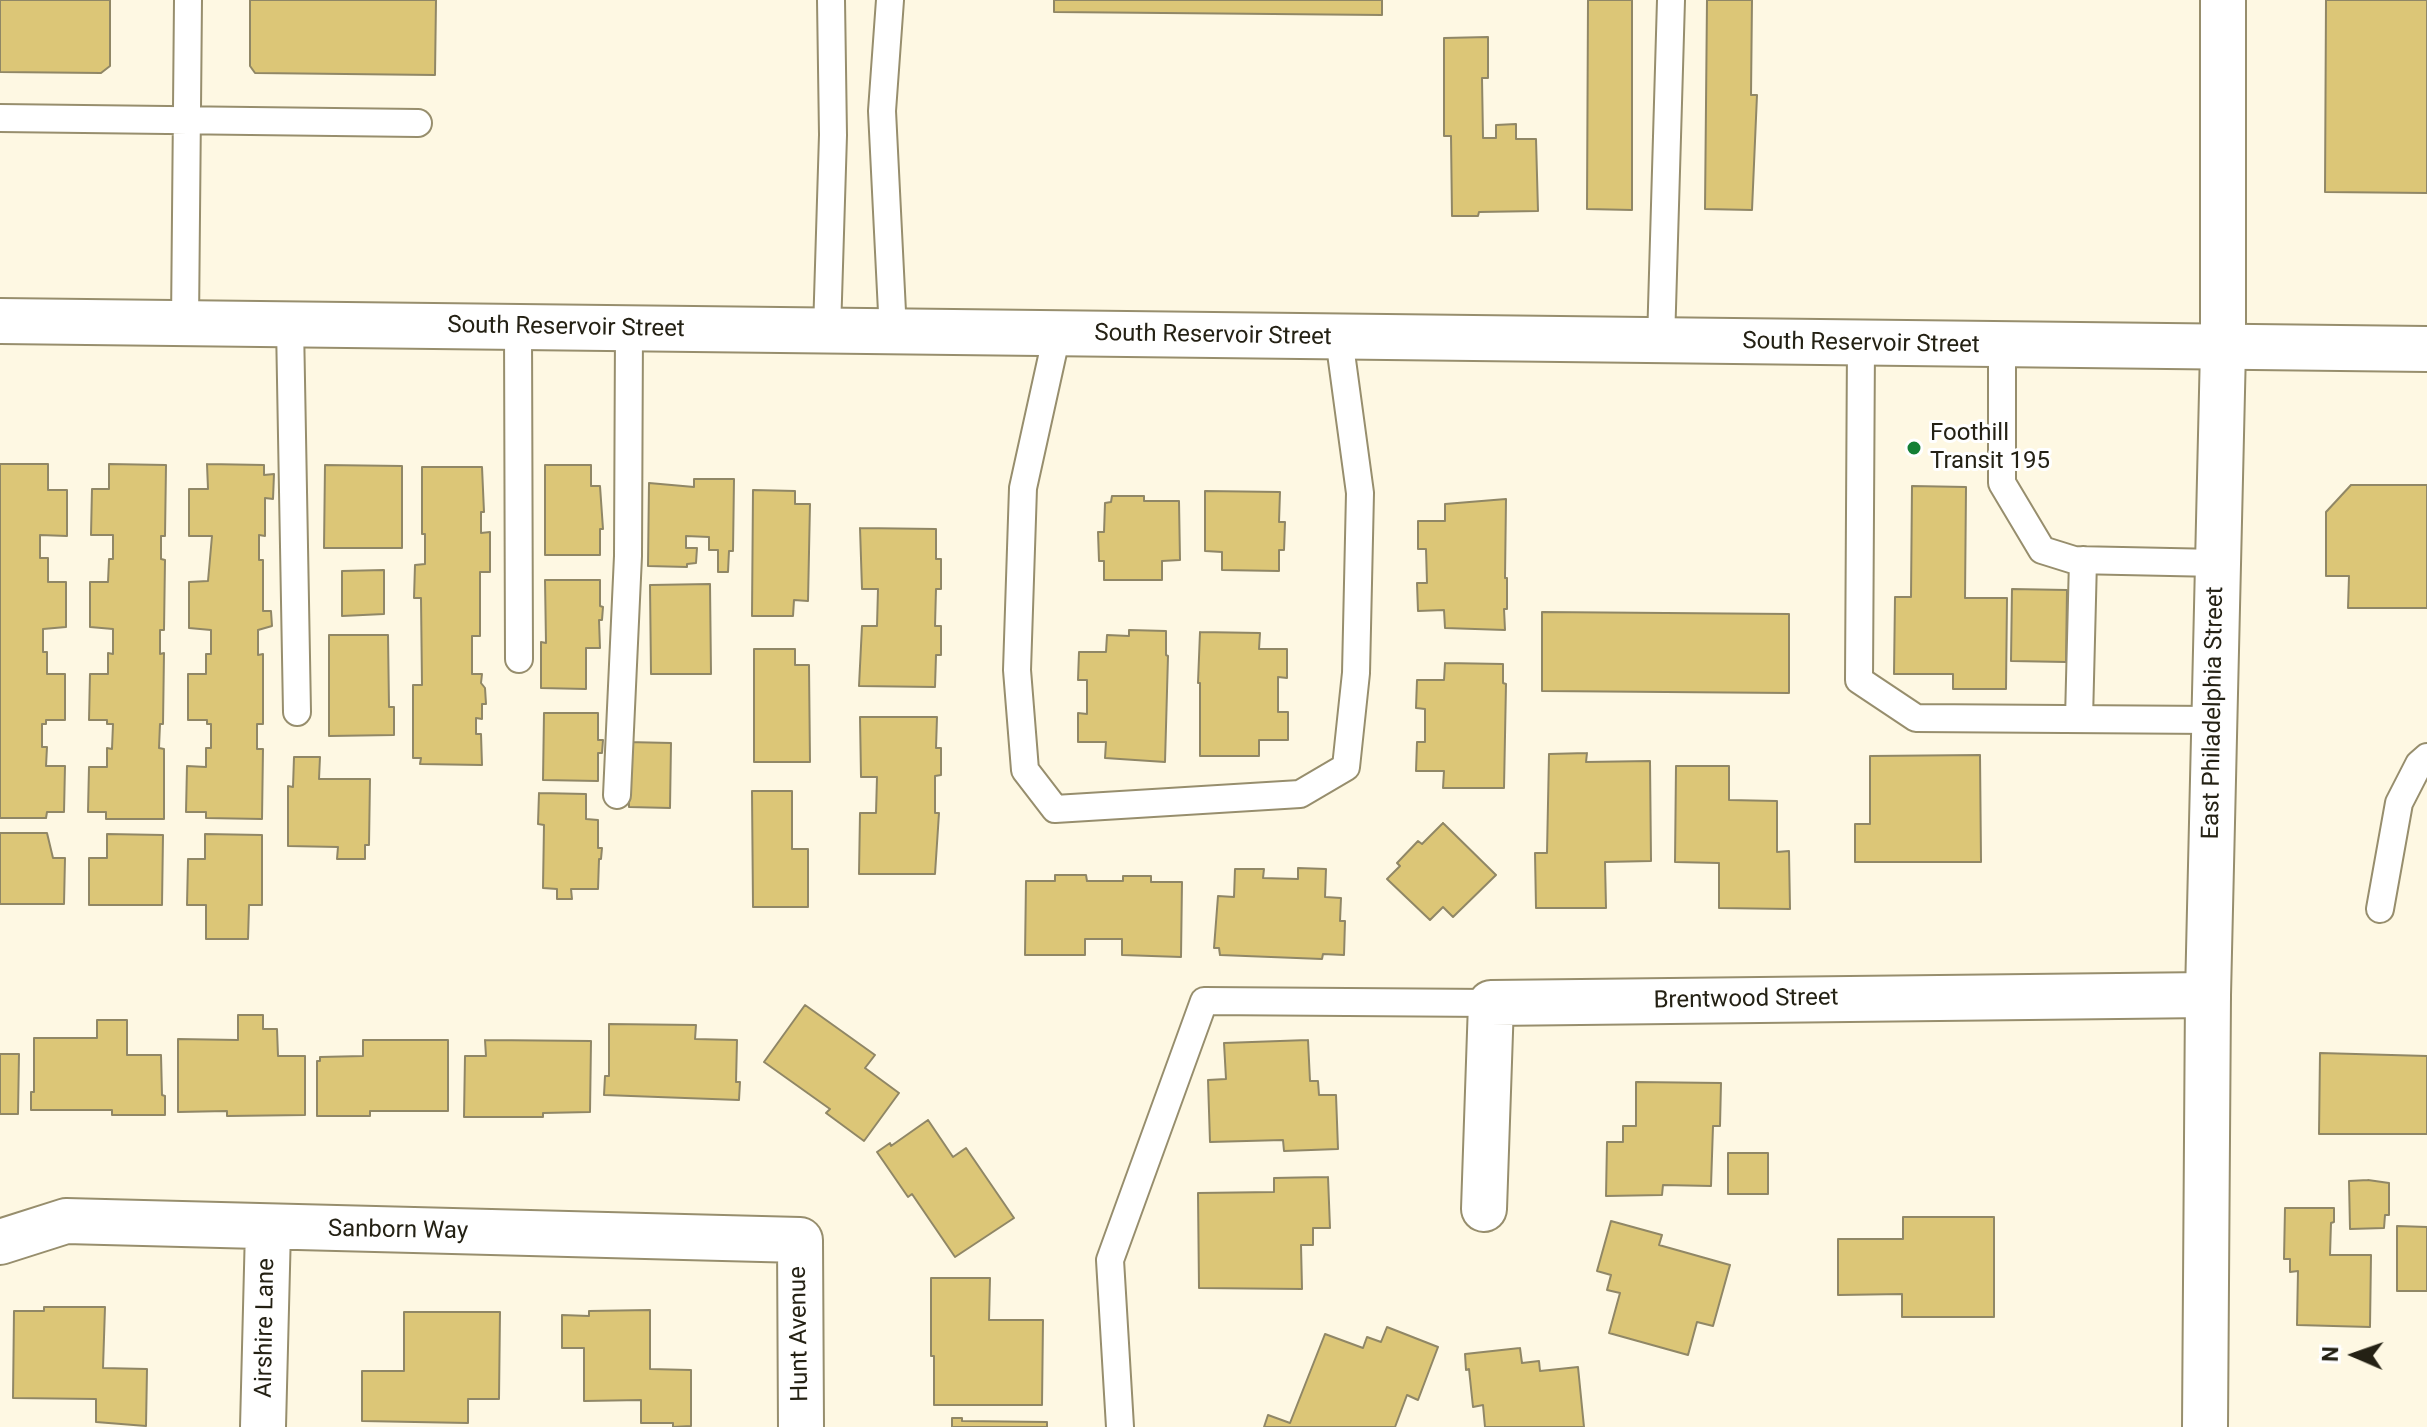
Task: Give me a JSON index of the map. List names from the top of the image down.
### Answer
{
  "streets": {
    "street": [
      "South Reservoir Street",
      "East Philadelphia Street",
      "Brentwood Street",
      "Sanborn Way",
      "Airshire Lane",
      "Hunt Avenue"
    ]
  },
  "crossings": [
    ["South Reservoir Street", "East Philadelphia Street"],
    ["East Philadelphia Street", "Brentwood Street"],
    ["Sanborn Way", "Airshire Lane"],
    ["Sanborn Way", "Hunt Avenue"]
  ],
  "places": ["Foothill Transit 195"],
  "north": "left"
}
